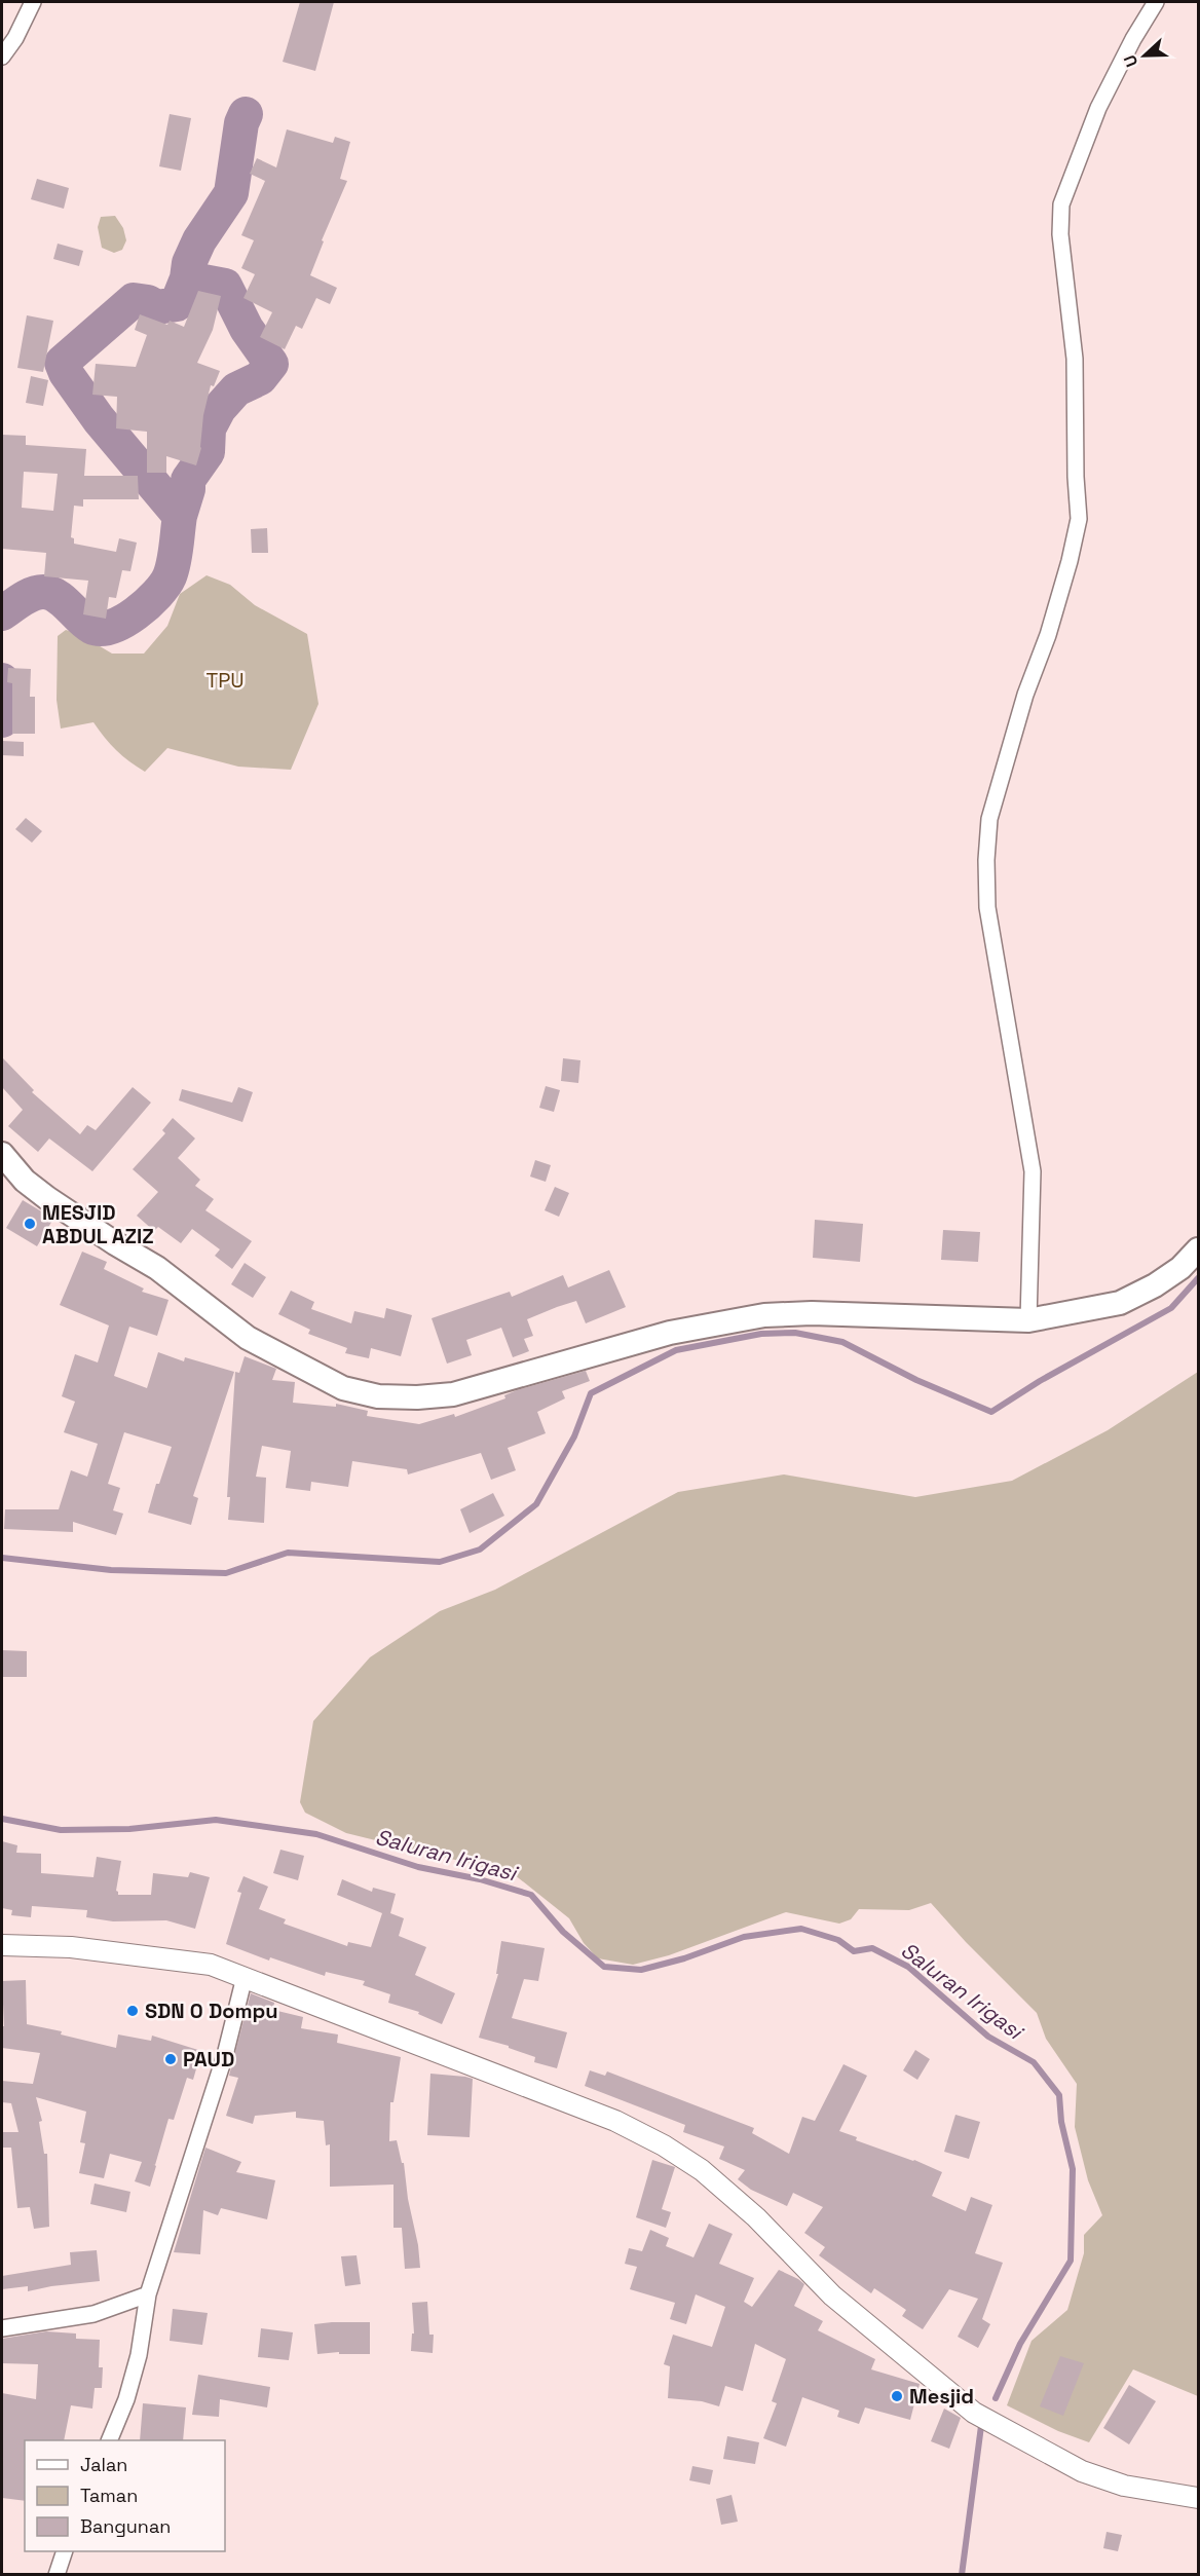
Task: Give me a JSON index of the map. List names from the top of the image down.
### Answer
{
  "water": ["Saluran Irigasi"],
  "parks": ["TPU"],
  "places": [
    "MESJID ABDUL AZIZ",
    "SDN 0 Dompu",
    "PAUD",
    "Mesjid"
  ],
  "legend": ["Jalan", "Taman", "Bangunan"],
  "north": "left"
}
